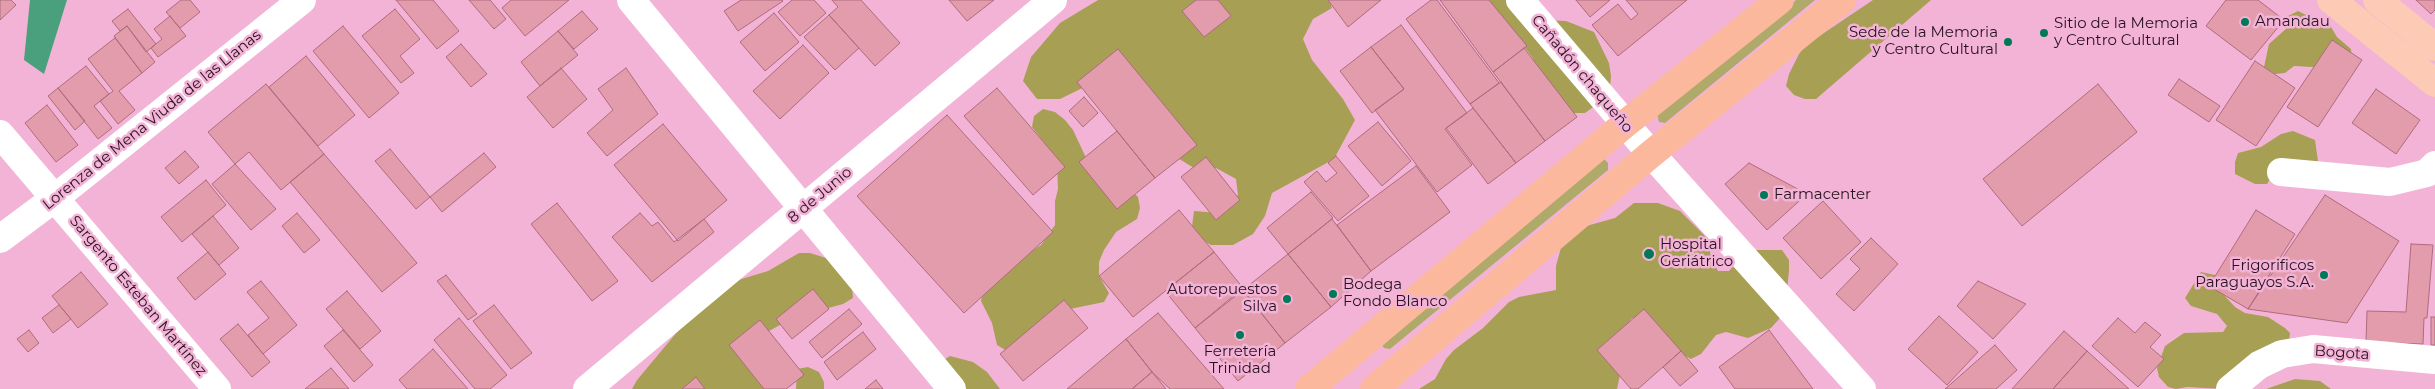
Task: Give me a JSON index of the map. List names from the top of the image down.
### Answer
{
  "streets": {
    "street": [
      "Cañadón chaqueño",
      "Lorenza de Mena Viuda de las Llanas",
      "8 de Junio",
      "Sargento Esteban Martínez",
      "Bogota"
    ]
  },
  "crossings": [
    ["Lorenza de Mena Viuda de las Llanas", "Sargento Esteban Martínez"]
  ],
  "places": [
    "Amandau",
    "Sitio de la Memoria y Centro Cultural",
    "Sede de la Memoria y Centro Cultural",
    "Farmacenter",
    "Hospital Geriátrico",
    "Frigorificos Paraguayos S.A.",
    "Bodega Fondo Blanco",
    "Autorepuestos Silva",
    "Ferretería Trinidad"
  ]
}
